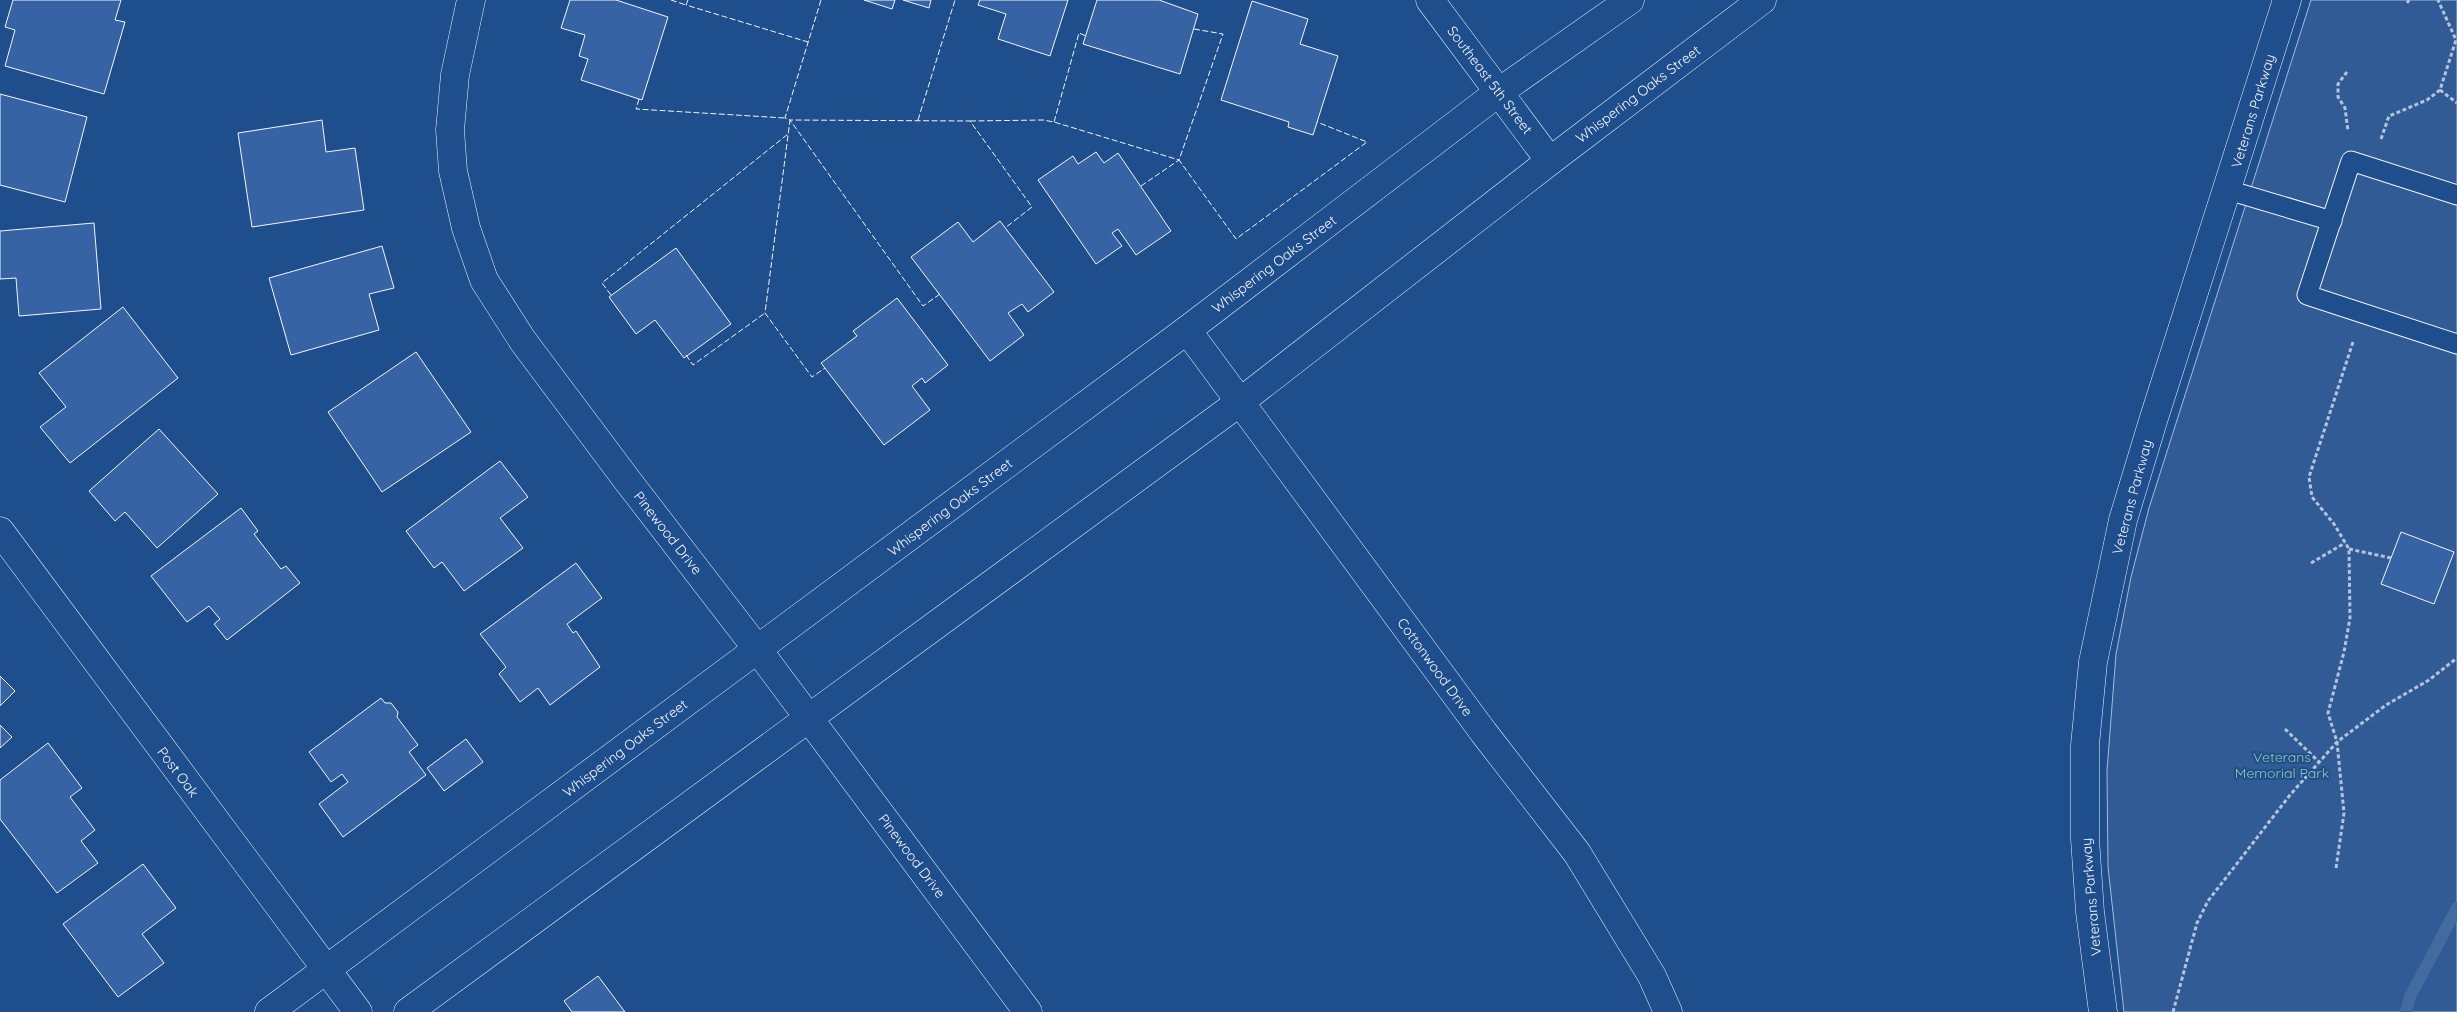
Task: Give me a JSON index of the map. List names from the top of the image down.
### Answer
{
  "streets": {
    "street": [
      "Southeast 5th Street",
      "Whispering Oaks Street",
      "Veterans Parkway",
      "Pinewood Drive",
      "Cottonwood Drive",
      "Post Oak"
    ]
  },
  "crossings": [
    ["Southeast 5th Street", "Whispering Oaks Street"],
    ["Whispering Oaks Street", "Pinewood Drive"],
    ["Whispering Oaks Street", "Cottonwood Drive"],
    ["Whispering Oaks Street", "Post Oak"]
  ],
  "parks": ["Veterans Memorial Park"]
}
